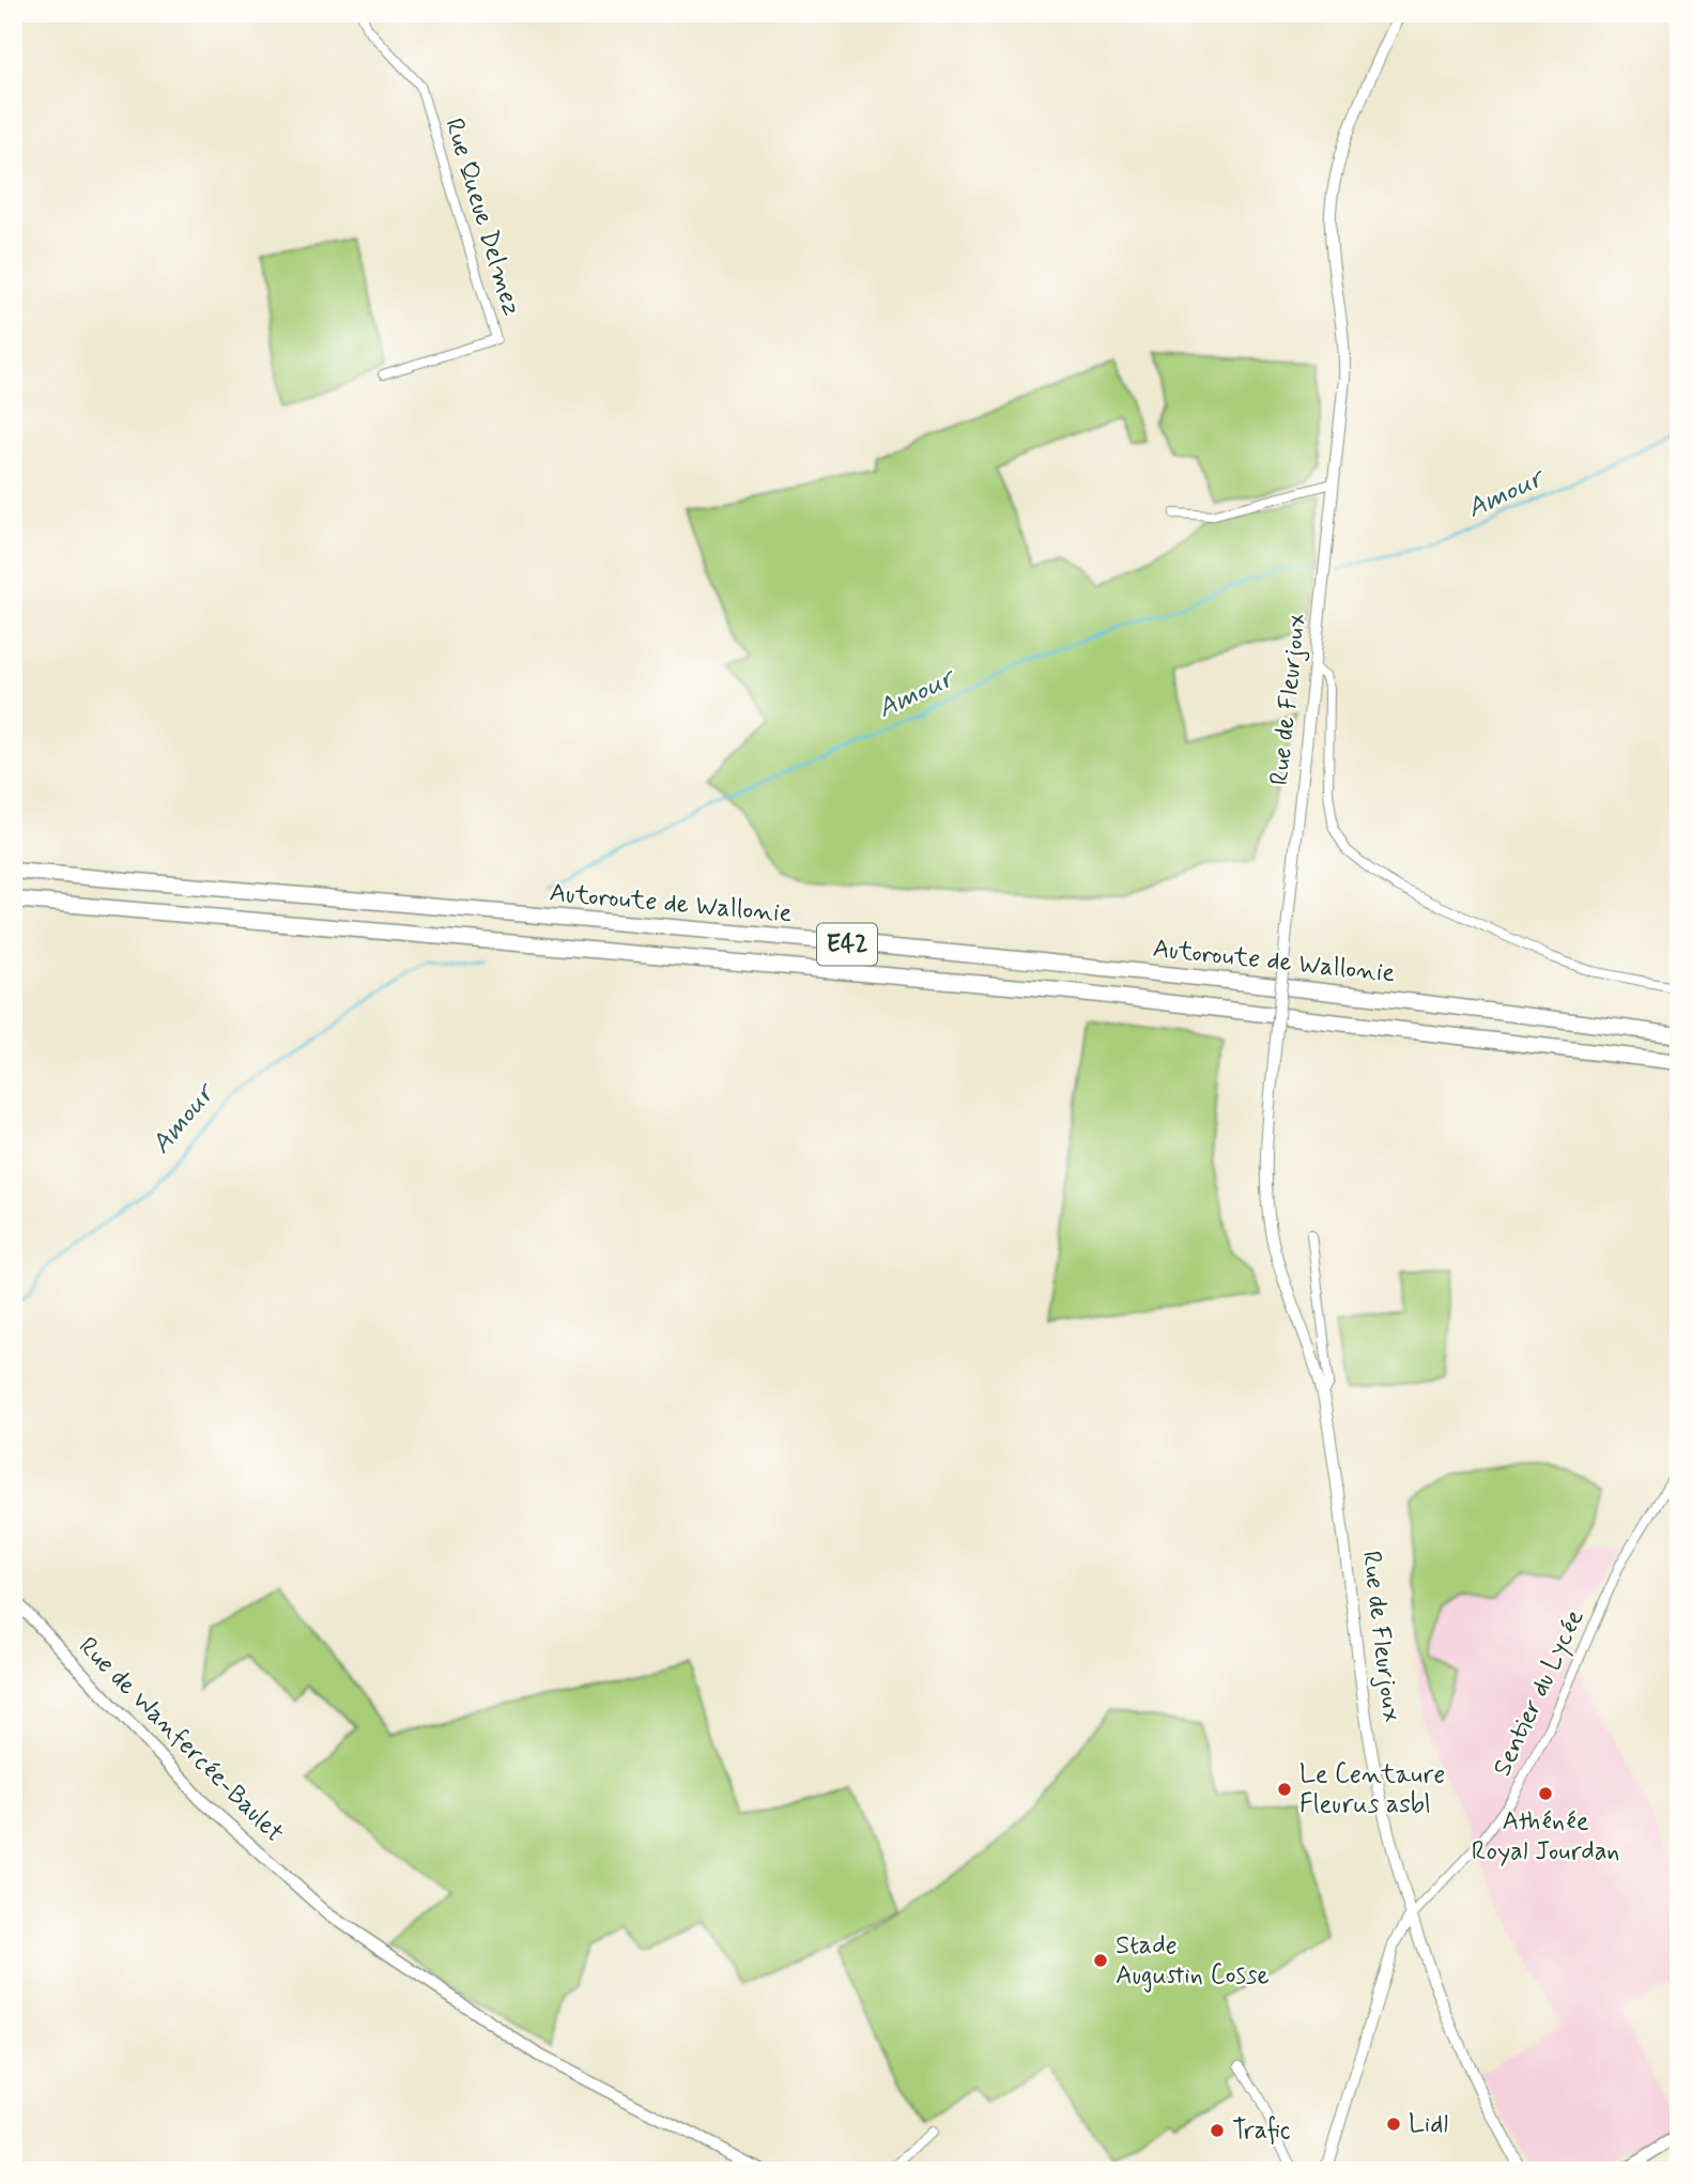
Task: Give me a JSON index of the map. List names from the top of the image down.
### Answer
{
  "streets": {
    "highway": ["Autoroute de Wallonie", "E42"],
    "main road": ["Rue de Wanfercée-Baulet"],
    "street": ["Rue Queue Delmez", "Rue de Fleurjoux", "Sentier du Lycée"]
  },
  "crossings": [
    ["Rue de Fleurjoux", "Sentier du Lycée"]
  ],
  "water": ["Amour"],
  "places": [
    "Le Centaure Fleurus asbl",
    "Athénée Royal Jourdan",
    "Stade Augustin Cosse",
    "Lidl",
    "Trafic"
  ]
}
